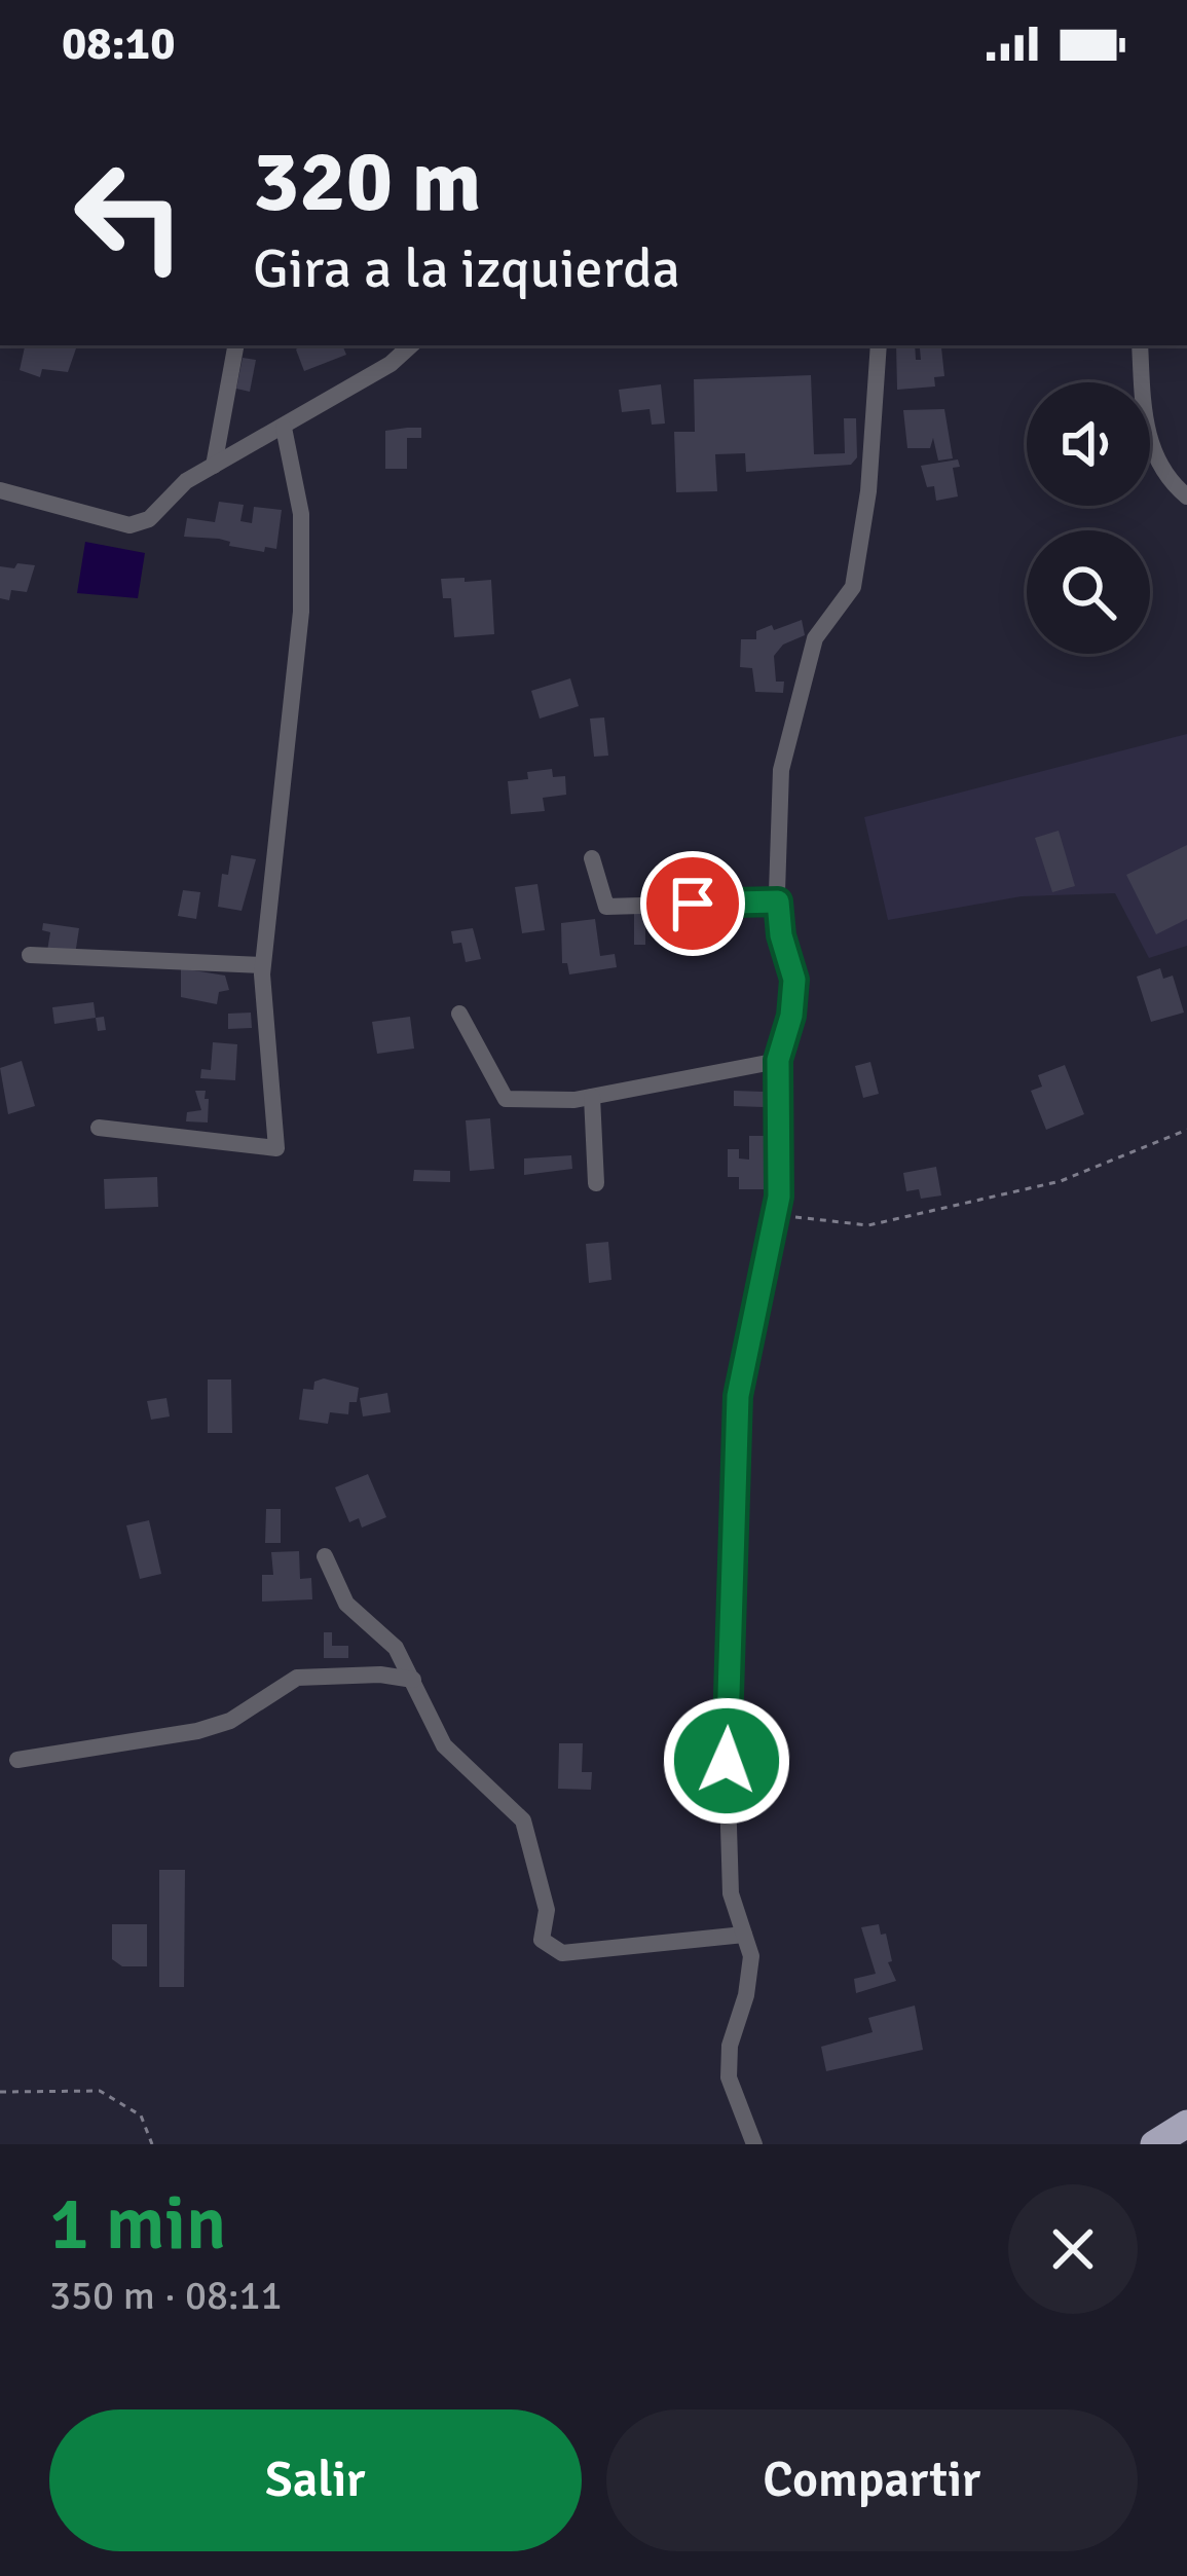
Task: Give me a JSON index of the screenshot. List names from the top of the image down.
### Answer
{
  "page": {
    "status": "08:10",
    "turn": ["320 m", "Gira a la izquierda"],
    "heading": ["1 min", "350 m · 08:11"],
    "buttons": ["Salir", "Compartir"]
  }
}
